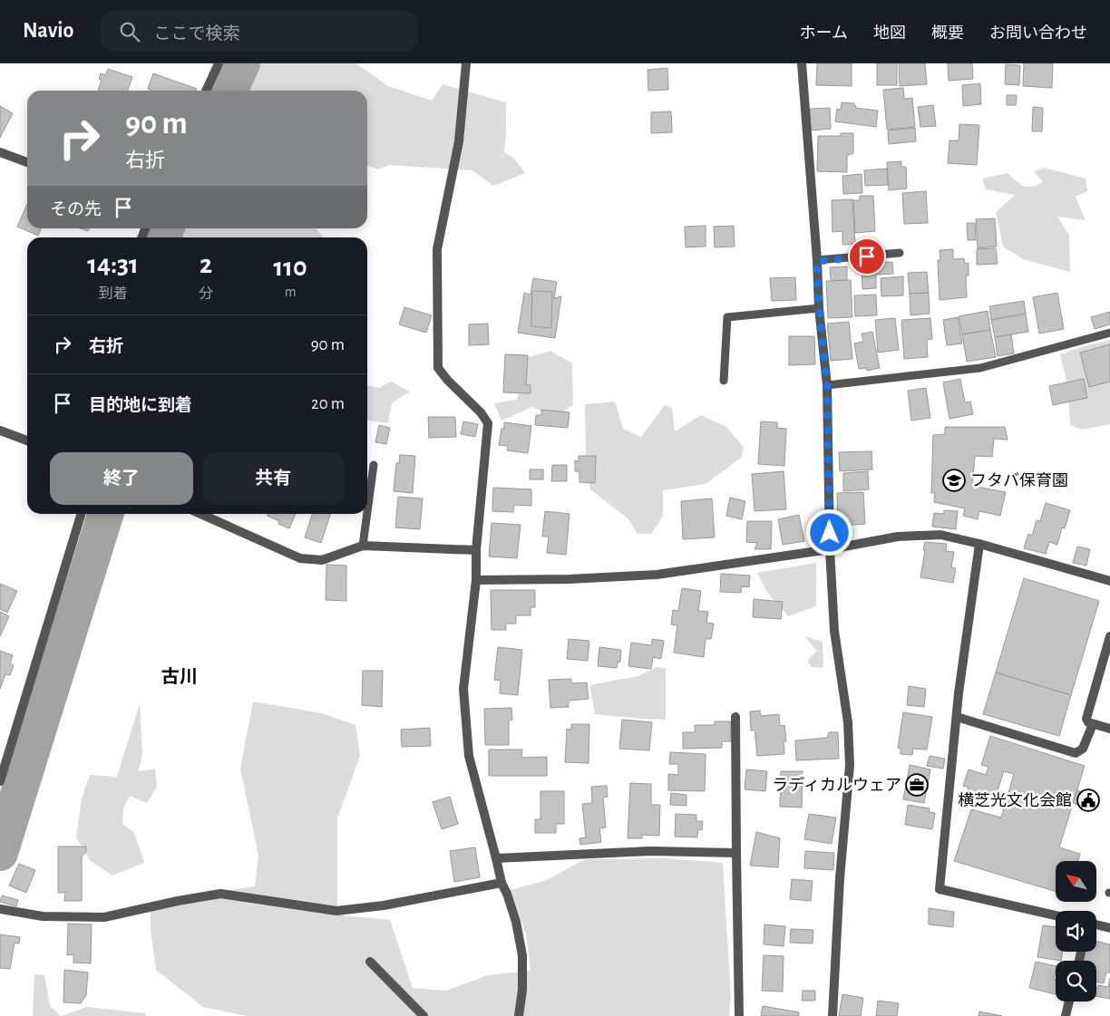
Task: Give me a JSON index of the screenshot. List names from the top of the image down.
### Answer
{
  "districts": ["古川"],
  "places": {
    "school or university": ["フタバ保育園"],
    "office": ["ラディカルウェア"],
    "public building": ["横芝光文化会館"]
  },
  "north": "top left",
  "page": {
    "header": "Navio",
    "search": "ここで検索",
    "nav": [
      "ホーム",
      "地図",
      "概要",
      "お問い合わせ"
    ],
    "turn": ["90 m", "右折"],
    "then": "その先",
    "eta": [
      "14:31",
      "到着",
      "2",
      "分",
      "110",
      "m"
    ],
    "list": [
      {
        "name": "右折",
        "value": "90 m"
      },
      {
        "name": "目的地に到着",
        "value": "20 m"
      }
    ],
    "buttons": ["終了", "共有"]
  }
}
